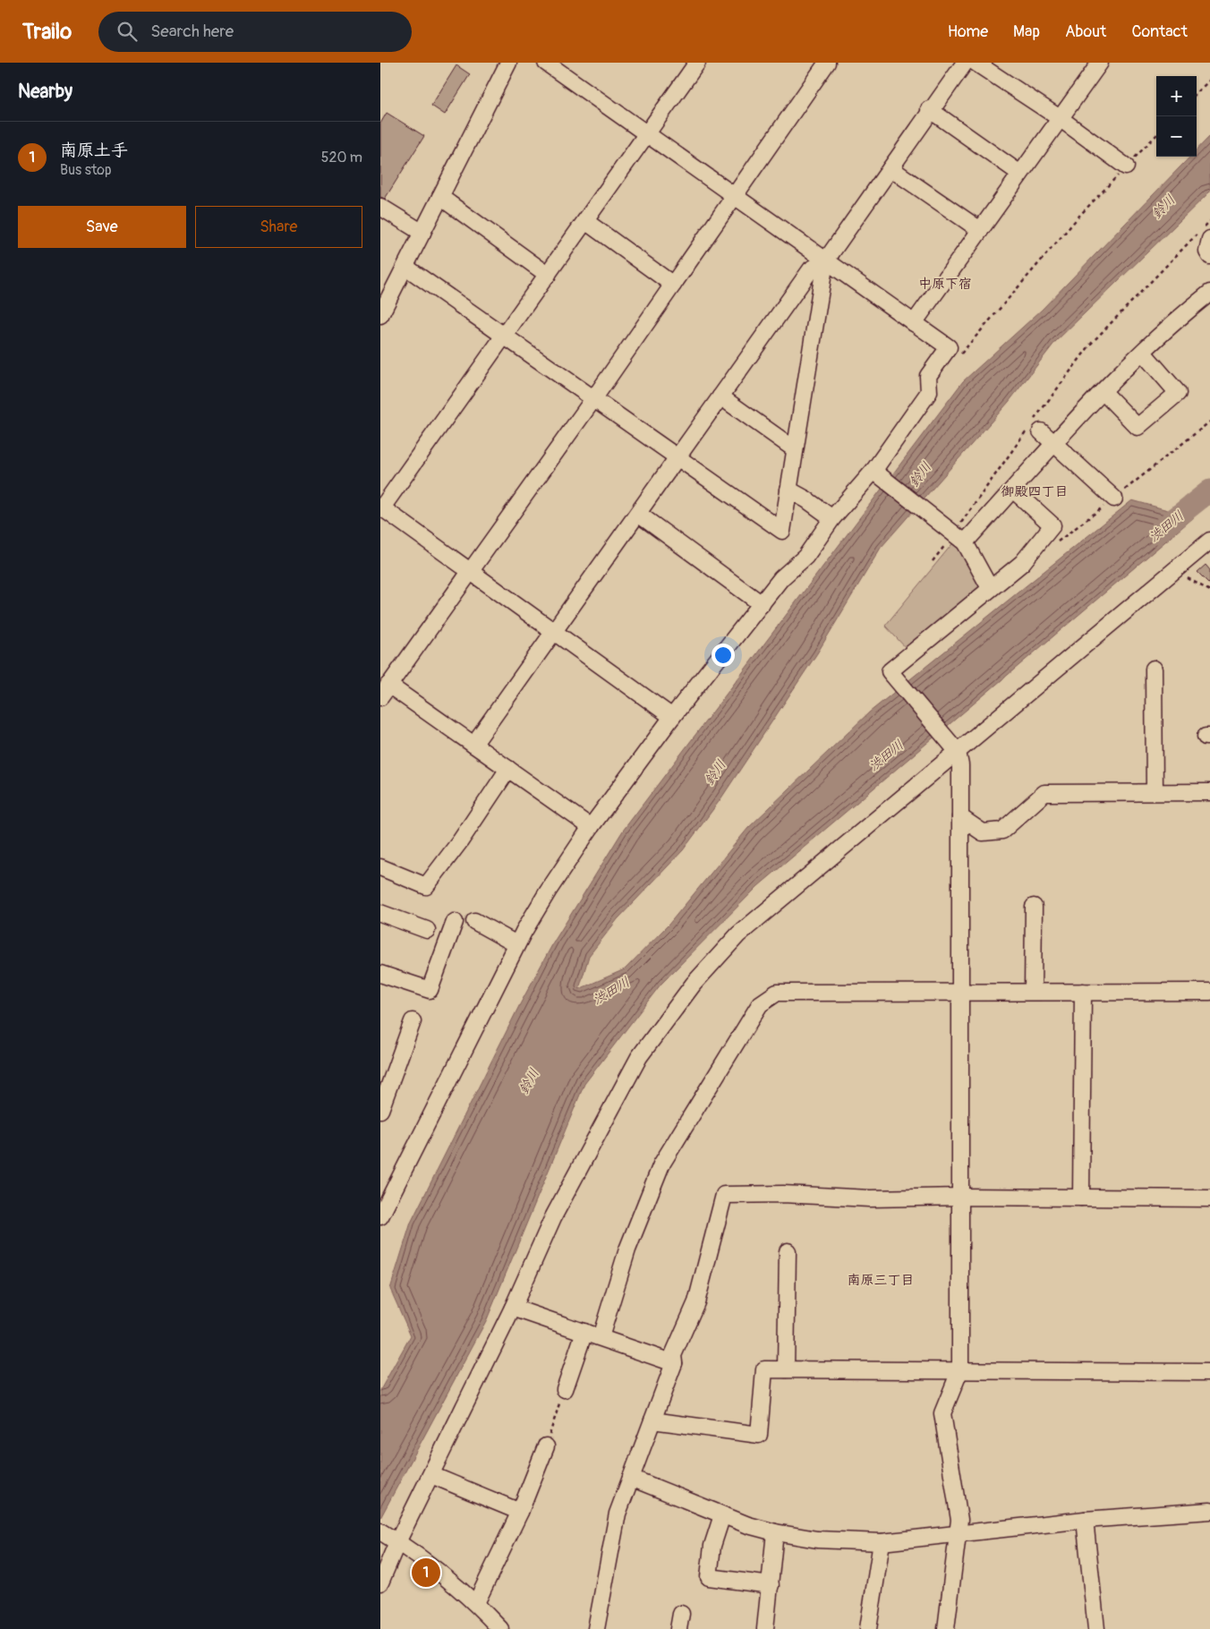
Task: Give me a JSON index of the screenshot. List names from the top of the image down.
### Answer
{
  "districts": ["中原下宿", "御殿四丁目", "南原三丁目"],
  "water": ["鈴川", "渋田川"],
  "page": {
    "header": "Trailo",
    "search": "Search here",
    "nav": [
      "Home",
      "Map",
      "About",
      "Contact"
    ],
    "heading": "Nearby",
    "map_buttons": ["+", "−"],
    "list": [
      {
        "mark": "1",
        "name": "南原土手",
        "note": "Bus stop",
        "value": "520 m"
      }
    ],
    "buttons": ["Save", "Share"],
    "pins": "1"
  }
}
